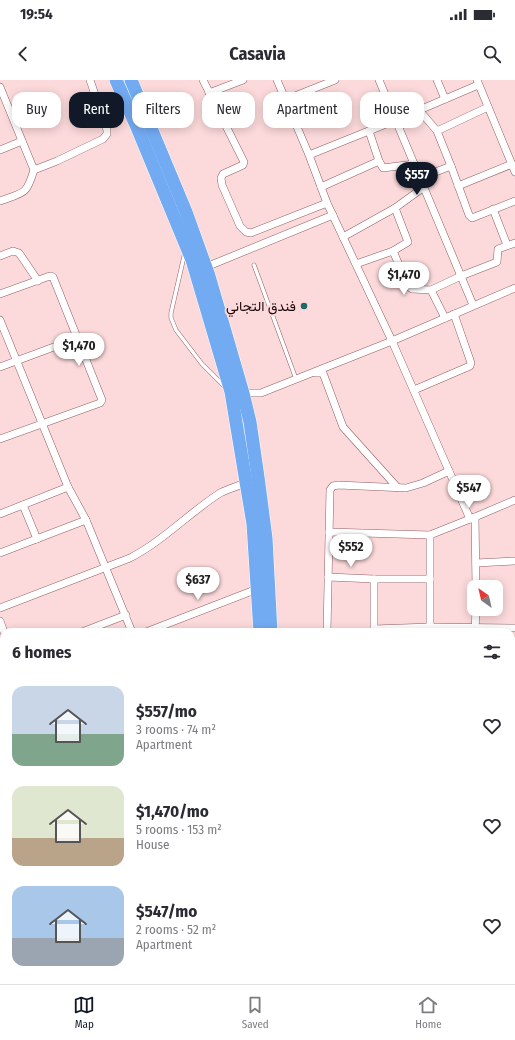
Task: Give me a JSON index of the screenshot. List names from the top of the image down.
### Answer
{
  "places": ["فندق التجاني"],
  "north": "top left",
  "page": {
    "status": "19:54",
    "header": "Casavia",
    "chip": [
      "Buy",
      "Rent",
      "Filters",
      "New",
      "Apartment",
      "House"
    ],
    "price": [
      "$557",
      "$1,470",
      "$1,470",
      "$547",
      "$552",
      "$637"
    ],
    "heading": "6 homes",
    "list": [
      {
        "name": "$557/mo",
        "note": "3 rooms · 74 m² · Apartment"
      },
      {
        "name": "$1,470/mo",
        "note": "5 rooms · 153 m² · House"
      },
      {
        "name": "$547/mo",
        "note": "2 rooms · 52 m² · Apartment"
      }
    ],
    "tabs": ["Map", "Saved", "Home"]
  }
}
